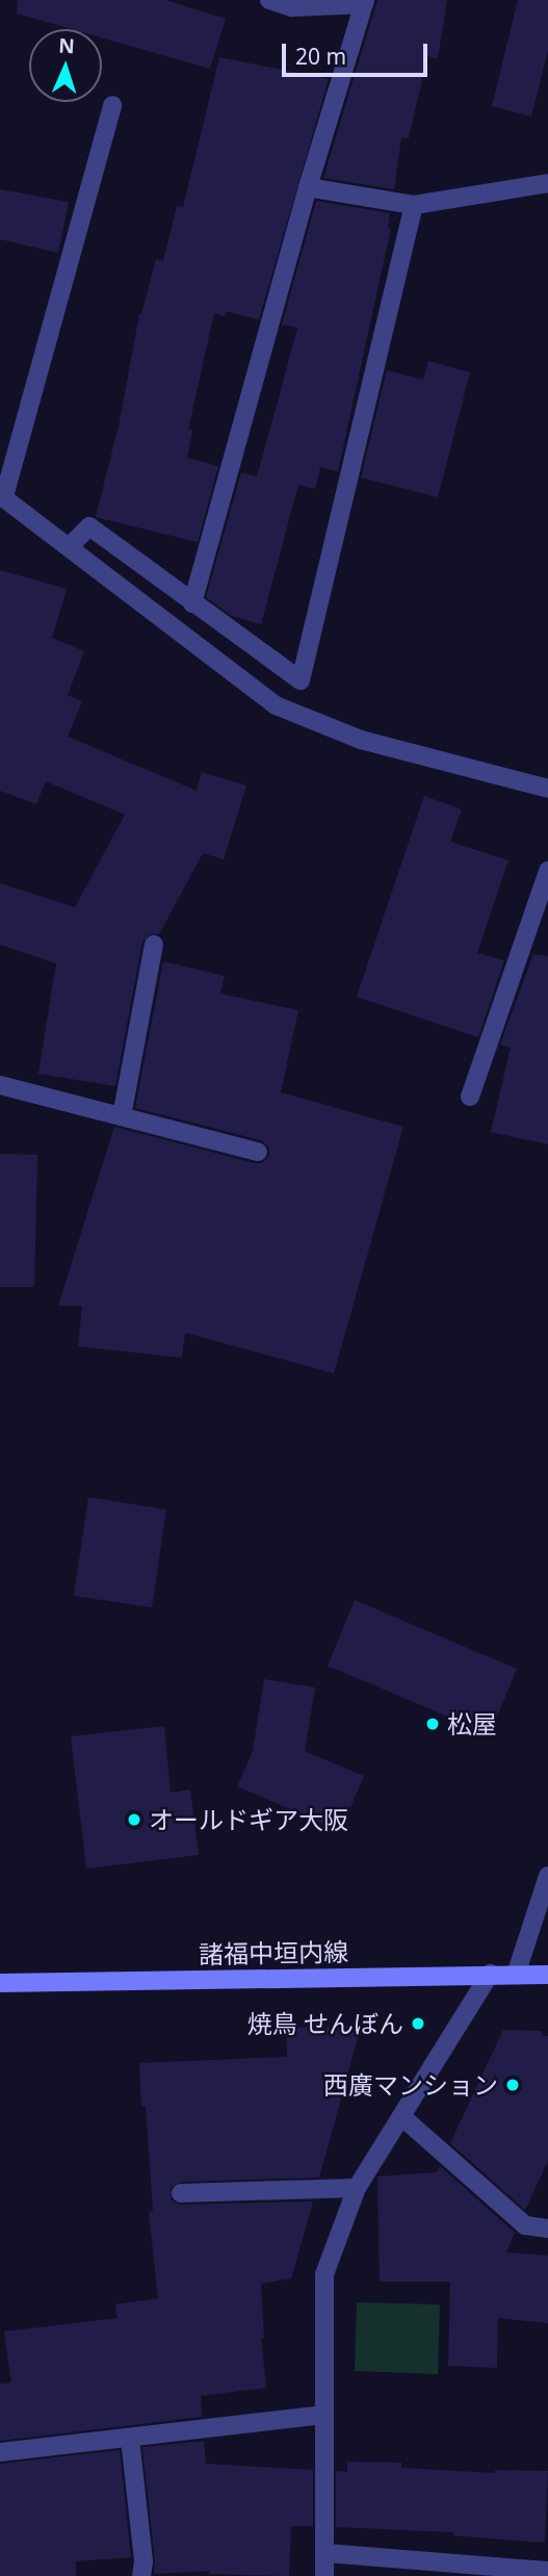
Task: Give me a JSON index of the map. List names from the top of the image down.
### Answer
{
  "streets": {
    "street": ["諸福中垣内線"]
  },
  "places": [
    "松屋",
    "オールドギア大阪",
    "焼鳥 せんぼん",
    "西廣マンション"
  ],
  "scale_bar": "20 m",
  "north": "top"
}
